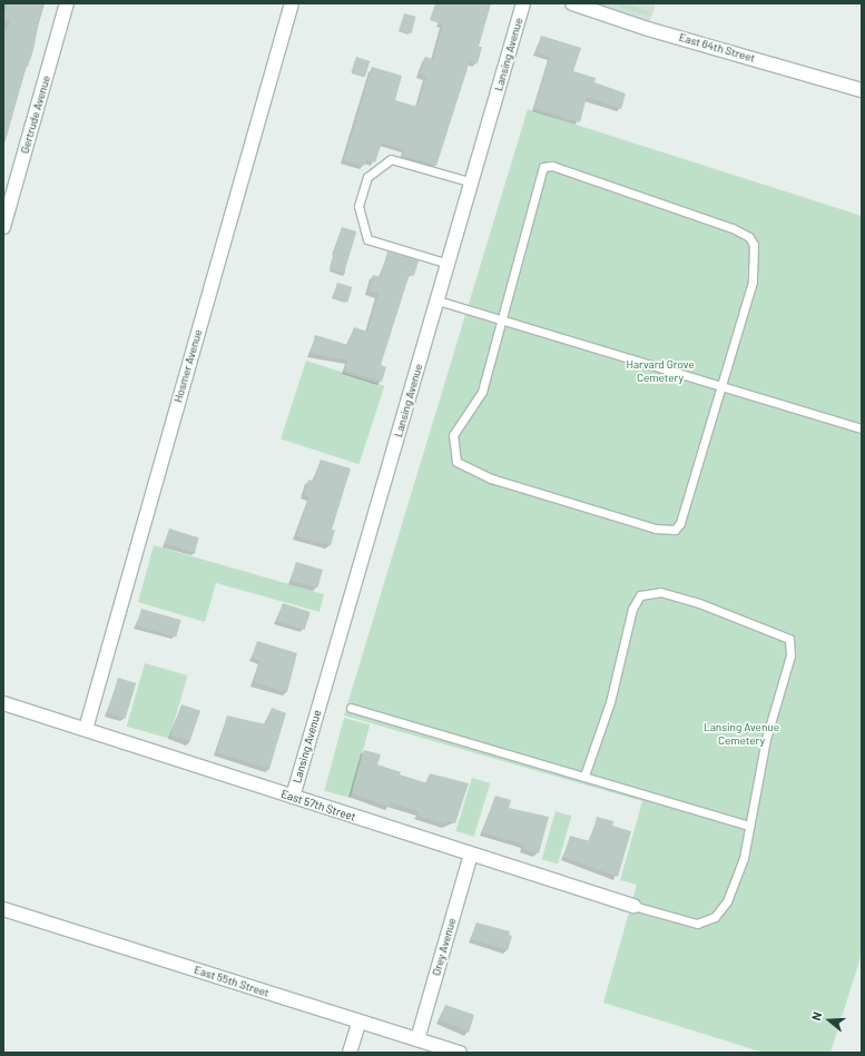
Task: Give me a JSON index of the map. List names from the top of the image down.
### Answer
{
  "streets": {
    "street": [
      "East 64th Street",
      "Lansing Avenue",
      "Gertrude Avenue",
      "Hosmer Avenue",
      "East 57th Street",
      "Orey Avenue",
      "East 55th Street"
    ]
  },
  "crossings": [
    ["Lansing Avenue", "East 57th Street"],
    ["Hosmer Avenue", "East 57th Street"],
    ["East 57th Street", "Orey Avenue"],
    ["Orey Avenue", "East 55th Street"]
  ],
  "parks": ["Harvard Grove Cemetery", "Lansing Avenue Cemetery"],
  "north": "left"
}
